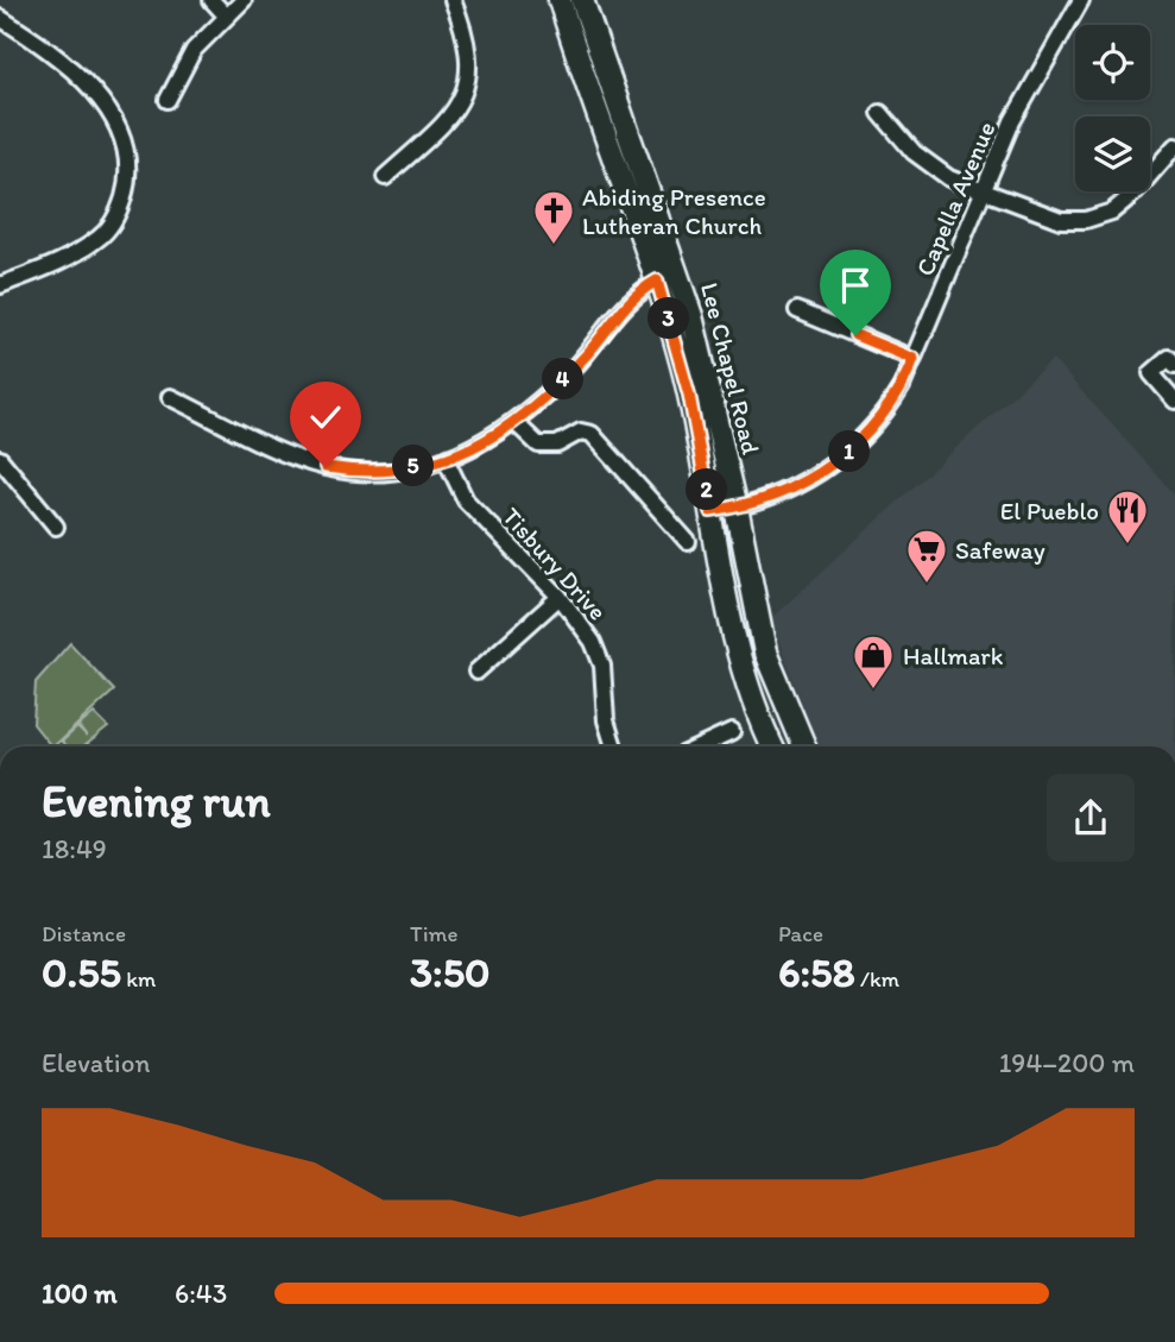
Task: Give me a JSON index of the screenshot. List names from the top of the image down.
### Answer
{
  "streets": {
    "main road": ["Lee Chapel Road"],
    "street": ["Capella Avenue", "Tisbury Drive"]
  },
  "crossings": [
    ["Capella Avenue", "Lee Chapel Road"]
  ],
  "places": {
    "church": ["Abiding Presence Lutheran Church"],
    "restaurant": ["El Pueblo"],
    "supermarket": ["Safeway"],
    "shop": ["Hallmark"]
  },
  "page": {
    "pins": [
      "3",
      "4",
      "1",
      "5",
      "2"
    ],
    "heading": ["Evening run", "18:49"],
    "stats": [
      ["Distance", "0.55 km"],
      ["Time", "3:50"],
      ["Pace", "6:58 /km"]
    ],
    "chart": ["Elevation", "194–200 m"],
    "list": [
      {
        "name": "100 m",
        "note": "6:43"
      }
    ]
  }
}
